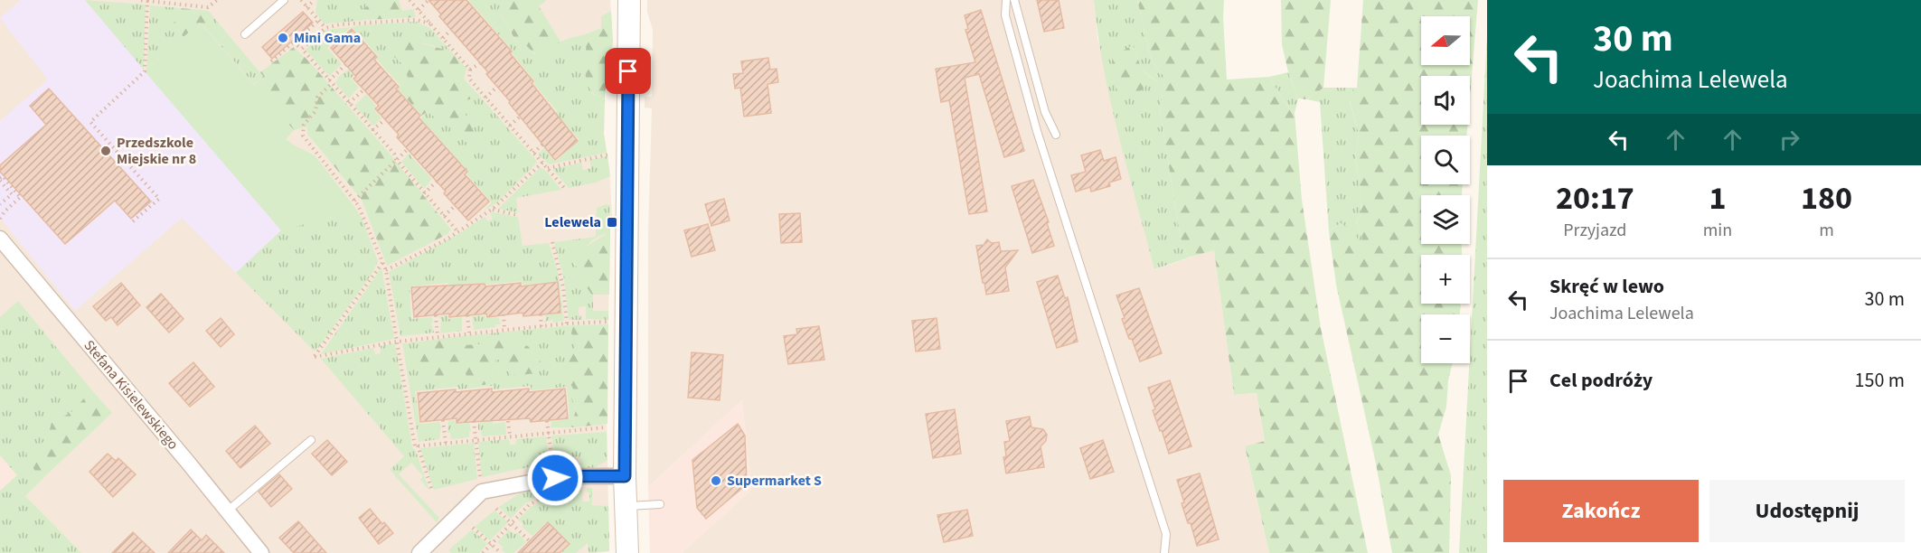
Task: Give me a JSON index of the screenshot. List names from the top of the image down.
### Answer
{
  "streets": {
    "street": ["Stefana Kisielewskiego"]
  },
  "places": {
    "other": ["Mini Gama", "Przedszkole Miejskie nr 8", "Supermarket S"],
    "transit": ["Lelewela"]
  },
  "north": "left",
  "page": {
    "turn": ["30 m", "Joachima Lelewela"],
    "map_buttons": ["+", "−"],
    "eta": [
      "20:17",
      "Przyjazd",
      "1",
      "min",
      "180",
      "m"
    ],
    "list": [
      {
        "name": "Skręć w lewo",
        "note": "Joachima Lelewela",
        "value": "30 m"
      },
      {
        "name": "Cel podróży",
        "value": "150 m"
      }
    ],
    "buttons": ["Zakończ", "Udostępnij"]
  }
}
